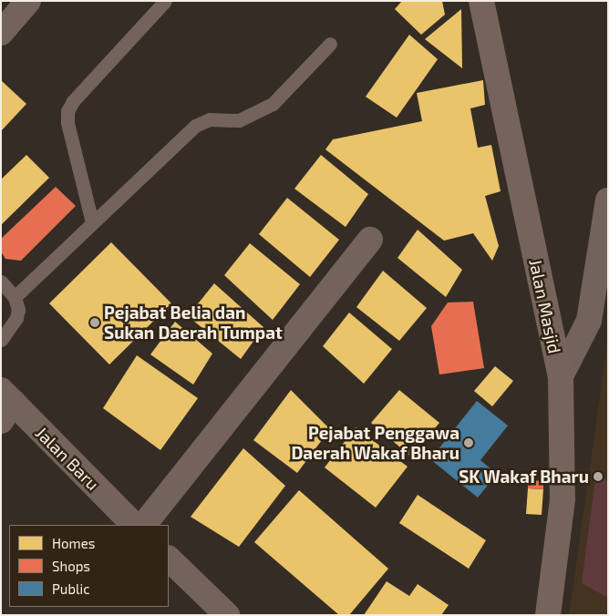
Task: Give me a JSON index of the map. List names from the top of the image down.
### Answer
{
  "streets": {
    "main road": ["Jalan Baru"],
    "street": ["Jalan Masjid"]
  },
  "places": ["Pejabat Belia dan Sukan Daerah Tumpat", "Pejabat Penggawa Daerah Wakaf Bharu", "SK Wakaf Bharu"],
  "legend": ["Homes", "Shops", "Public"]
}
